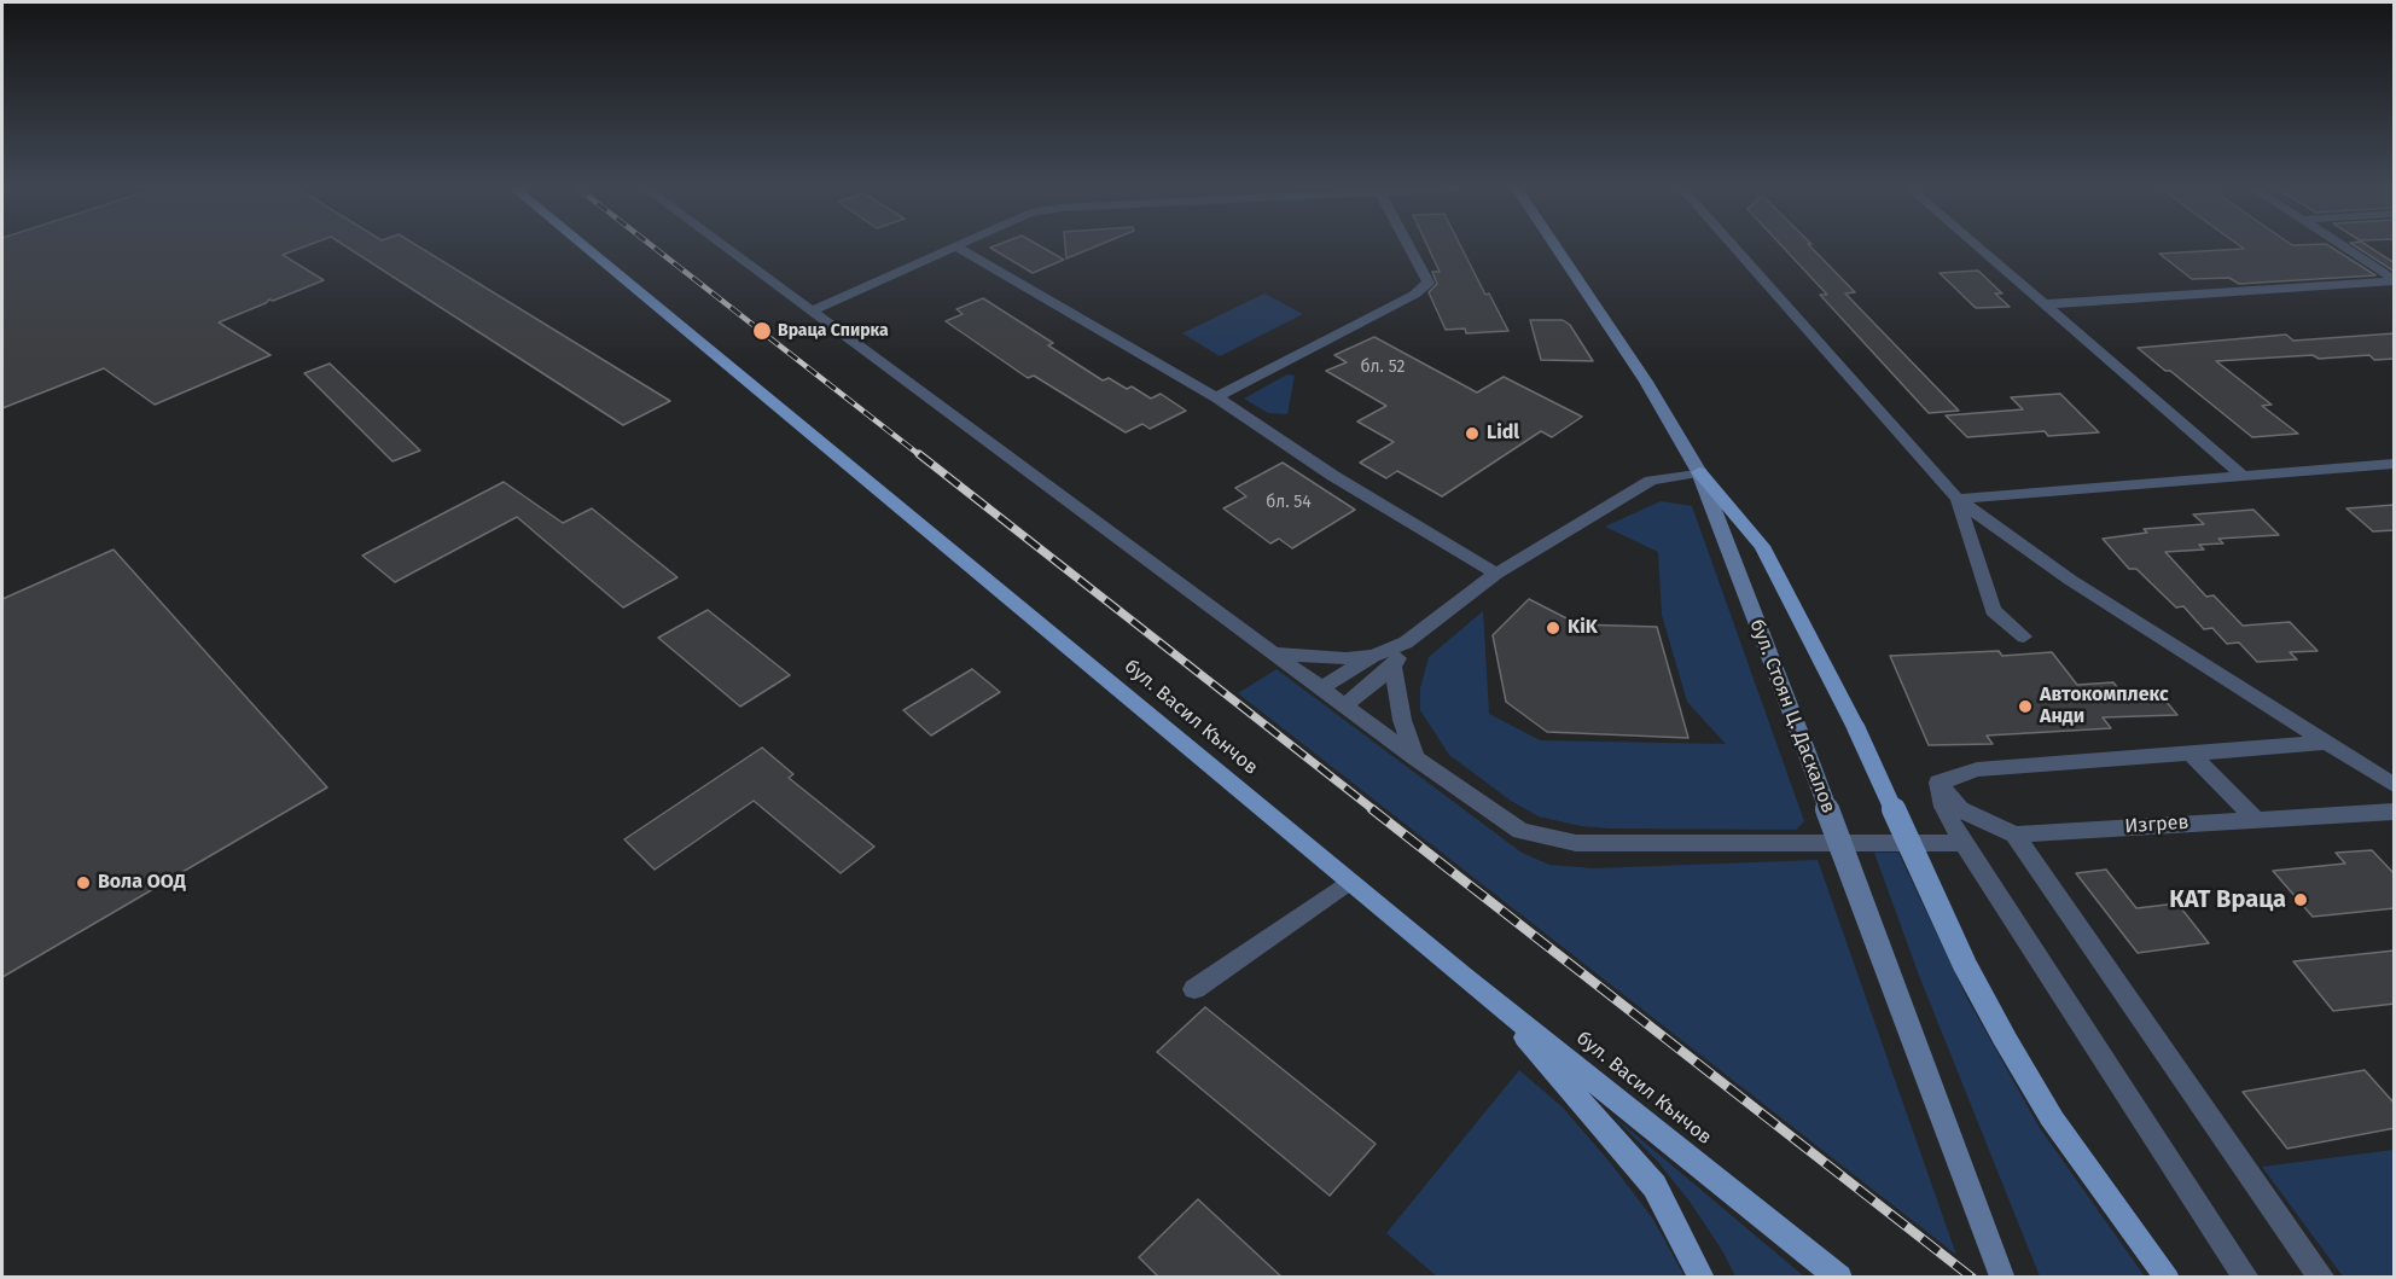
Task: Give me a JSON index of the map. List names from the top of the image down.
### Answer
{
  "streets": {
    "main road": ["бул. Васил Кънчов"],
    "street": ["бул. Стоян Ц. Даскалов", "Изгрев"]
  },
  "places": [
    "Враца Спирка",
    "Lidl",
    "KiK",
    "Автокомплекс Анди",
    "Вола ООД",
    "КАТ Враца"
  ],
  "house_numbers": ["бл. 52", "бл. 54"]
}
